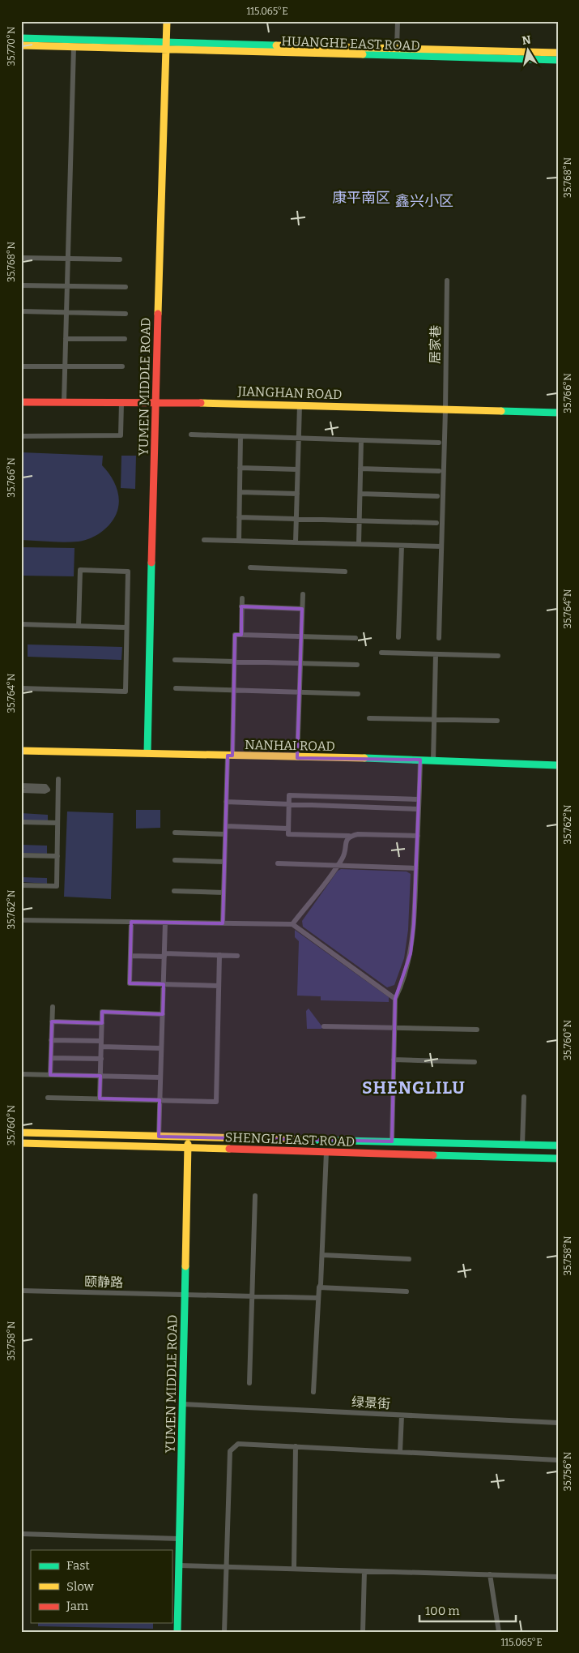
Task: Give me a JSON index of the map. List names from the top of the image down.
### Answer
{
  "streets": {
    "street": [
      "HUANGHE EAST ROAD",
      "居家巷",
      "YUMEN MIDDLE ROAD",
      "JIANGHAN ROAD",
      "NANHAI ROAD",
      "SHENGLI EAST ROAD",
      "颐静路",
      "绿景街"
    ]
  },
  "crossings": [
    ["HUANGHE EAST ROAD", "YUMEN MIDDLE ROAD"],
    ["居家巷", "JIANGHAN ROAD"],
    ["YUMEN MIDDLE ROAD", "JIANGHAN ROAD"],
    ["YUMEN MIDDLE ROAD", "NANHAI ROAD"],
    ["YUMEN MIDDLE ROAD", "SHENGLI EAST ROAD"],
    ["YUMEN MIDDLE ROAD", "颐静路"],
    ["YUMEN MIDDLE ROAD", "绿景街"]
  ],
  "districts": ["康平南区", "鑫兴小区", "SHENGLILU"],
  "legend": ["Fast", "Slow", "Jam"],
  "scale_bar": "100 m",
  "north": "top",
  "coordinates": [
    "115.065°E",
    "35.770°N",
    "35.768°N",
    "35.766°N",
    "35.764°N",
    "35.762°N",
    "35.760°N",
    "35.758°N",
    "35.756°N"
  ]
}
